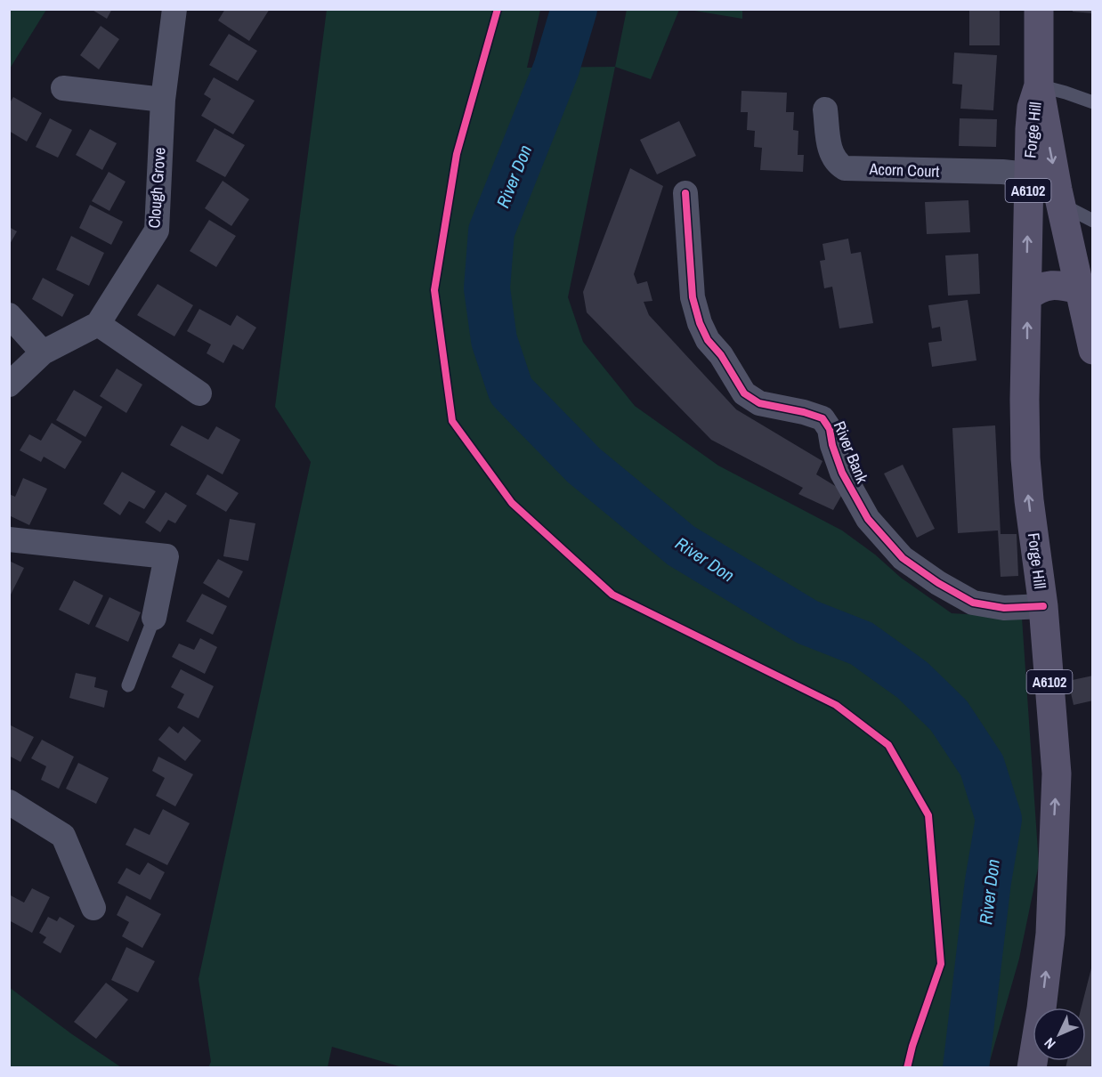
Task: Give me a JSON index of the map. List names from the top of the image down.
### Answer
{
  "streets": {
    "main road": ["Forge Hill", "A6102"],
    "street": ["Acorn Court", "Clough Grove", "River Bank"]
  },
  "crossings": [
    ["Forge Hill", "Acorn Court"],
    ["Forge Hill", "A6102"],
    ["Forge Hill", "River Bank"]
  ],
  "one_way": ["Forge Hill"],
  "water": ["River Don"],
  "north": "bottom left"
}
